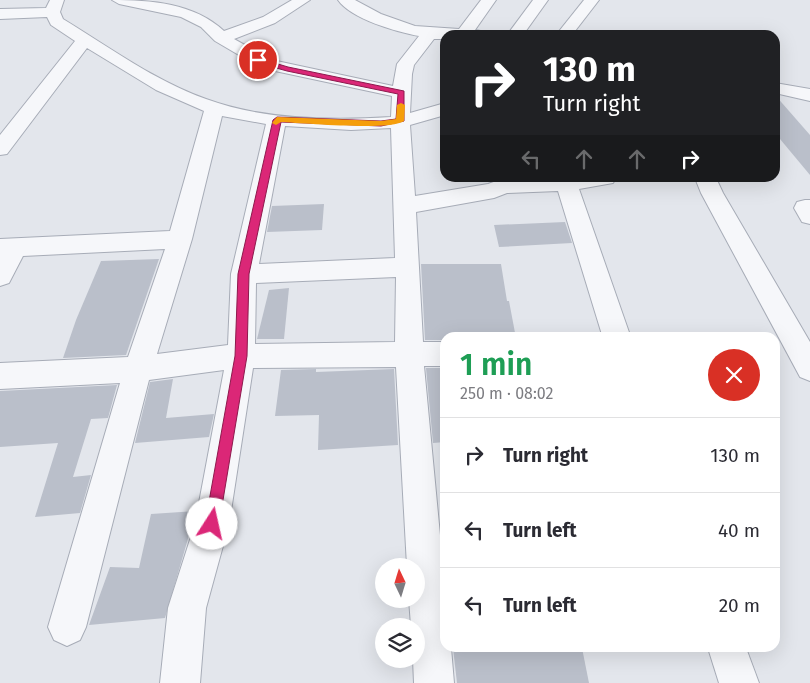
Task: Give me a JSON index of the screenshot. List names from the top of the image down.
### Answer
{
  "north": "top",
  "page": {
    "turn": ["130 m", "Turn right"],
    "heading": ["1 min", "250 m · 08:02"],
    "list": [
      {
        "name": "Turn right",
        "value": "130 m"
      },
      {
        "name": "Turn left",
        "value": "40 m"
      },
      {
        "name": "Turn left",
        "value": "20 m"
      }
    ]
  }
}
